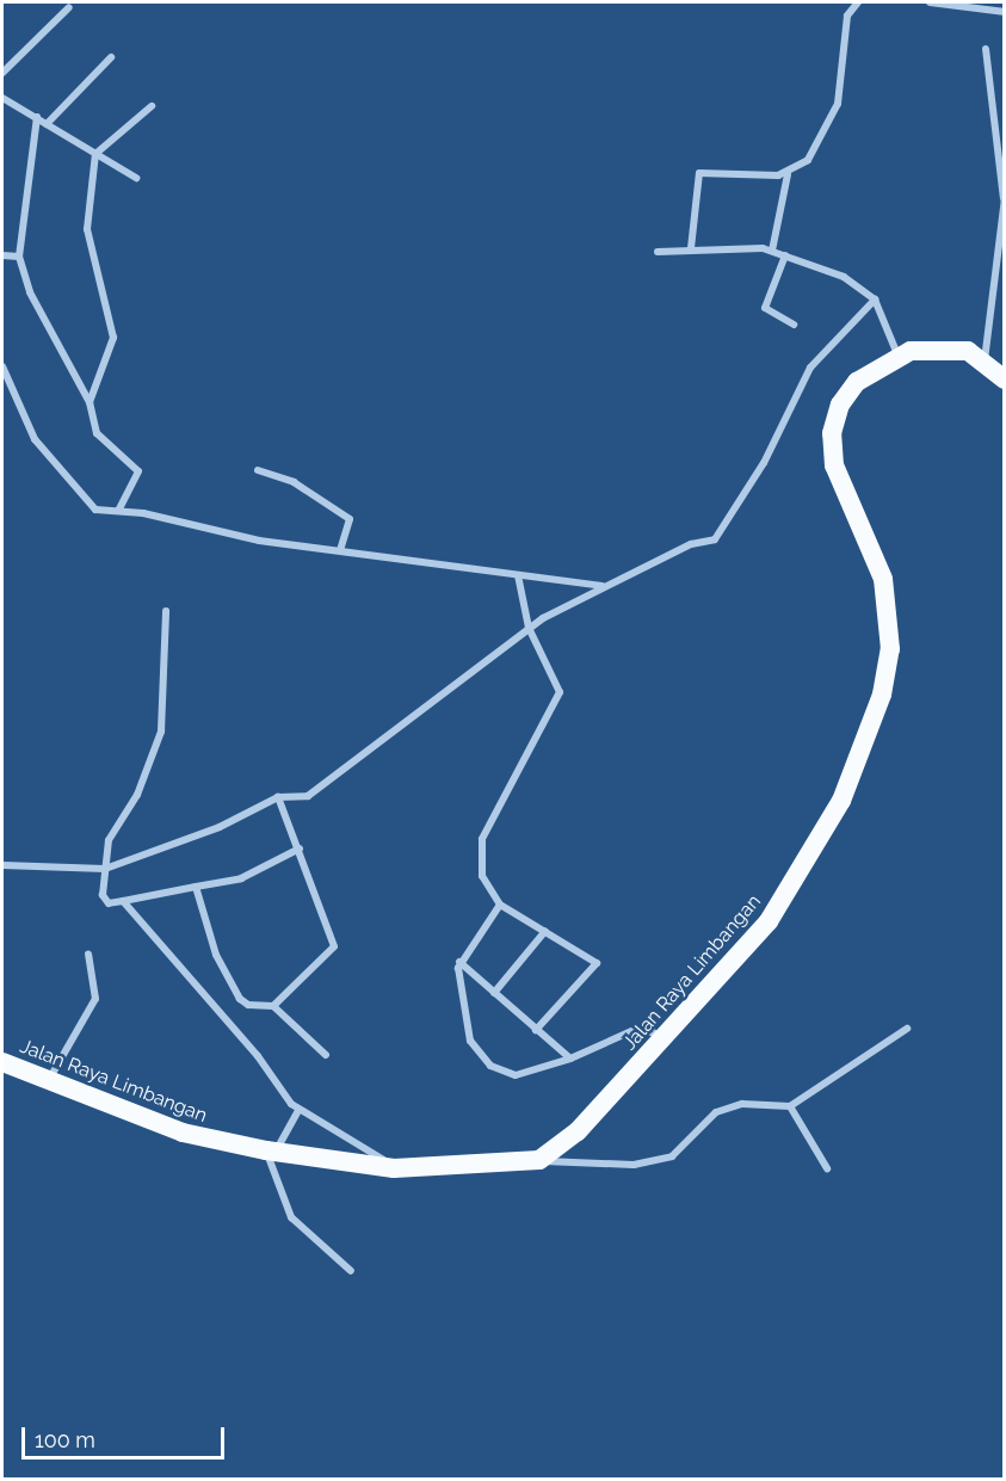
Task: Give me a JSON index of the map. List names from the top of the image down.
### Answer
{
  "streets": {
    "highway": ["Jalan Raya Limbangan"]
  },
  "scale_bar": "100 m"
}
